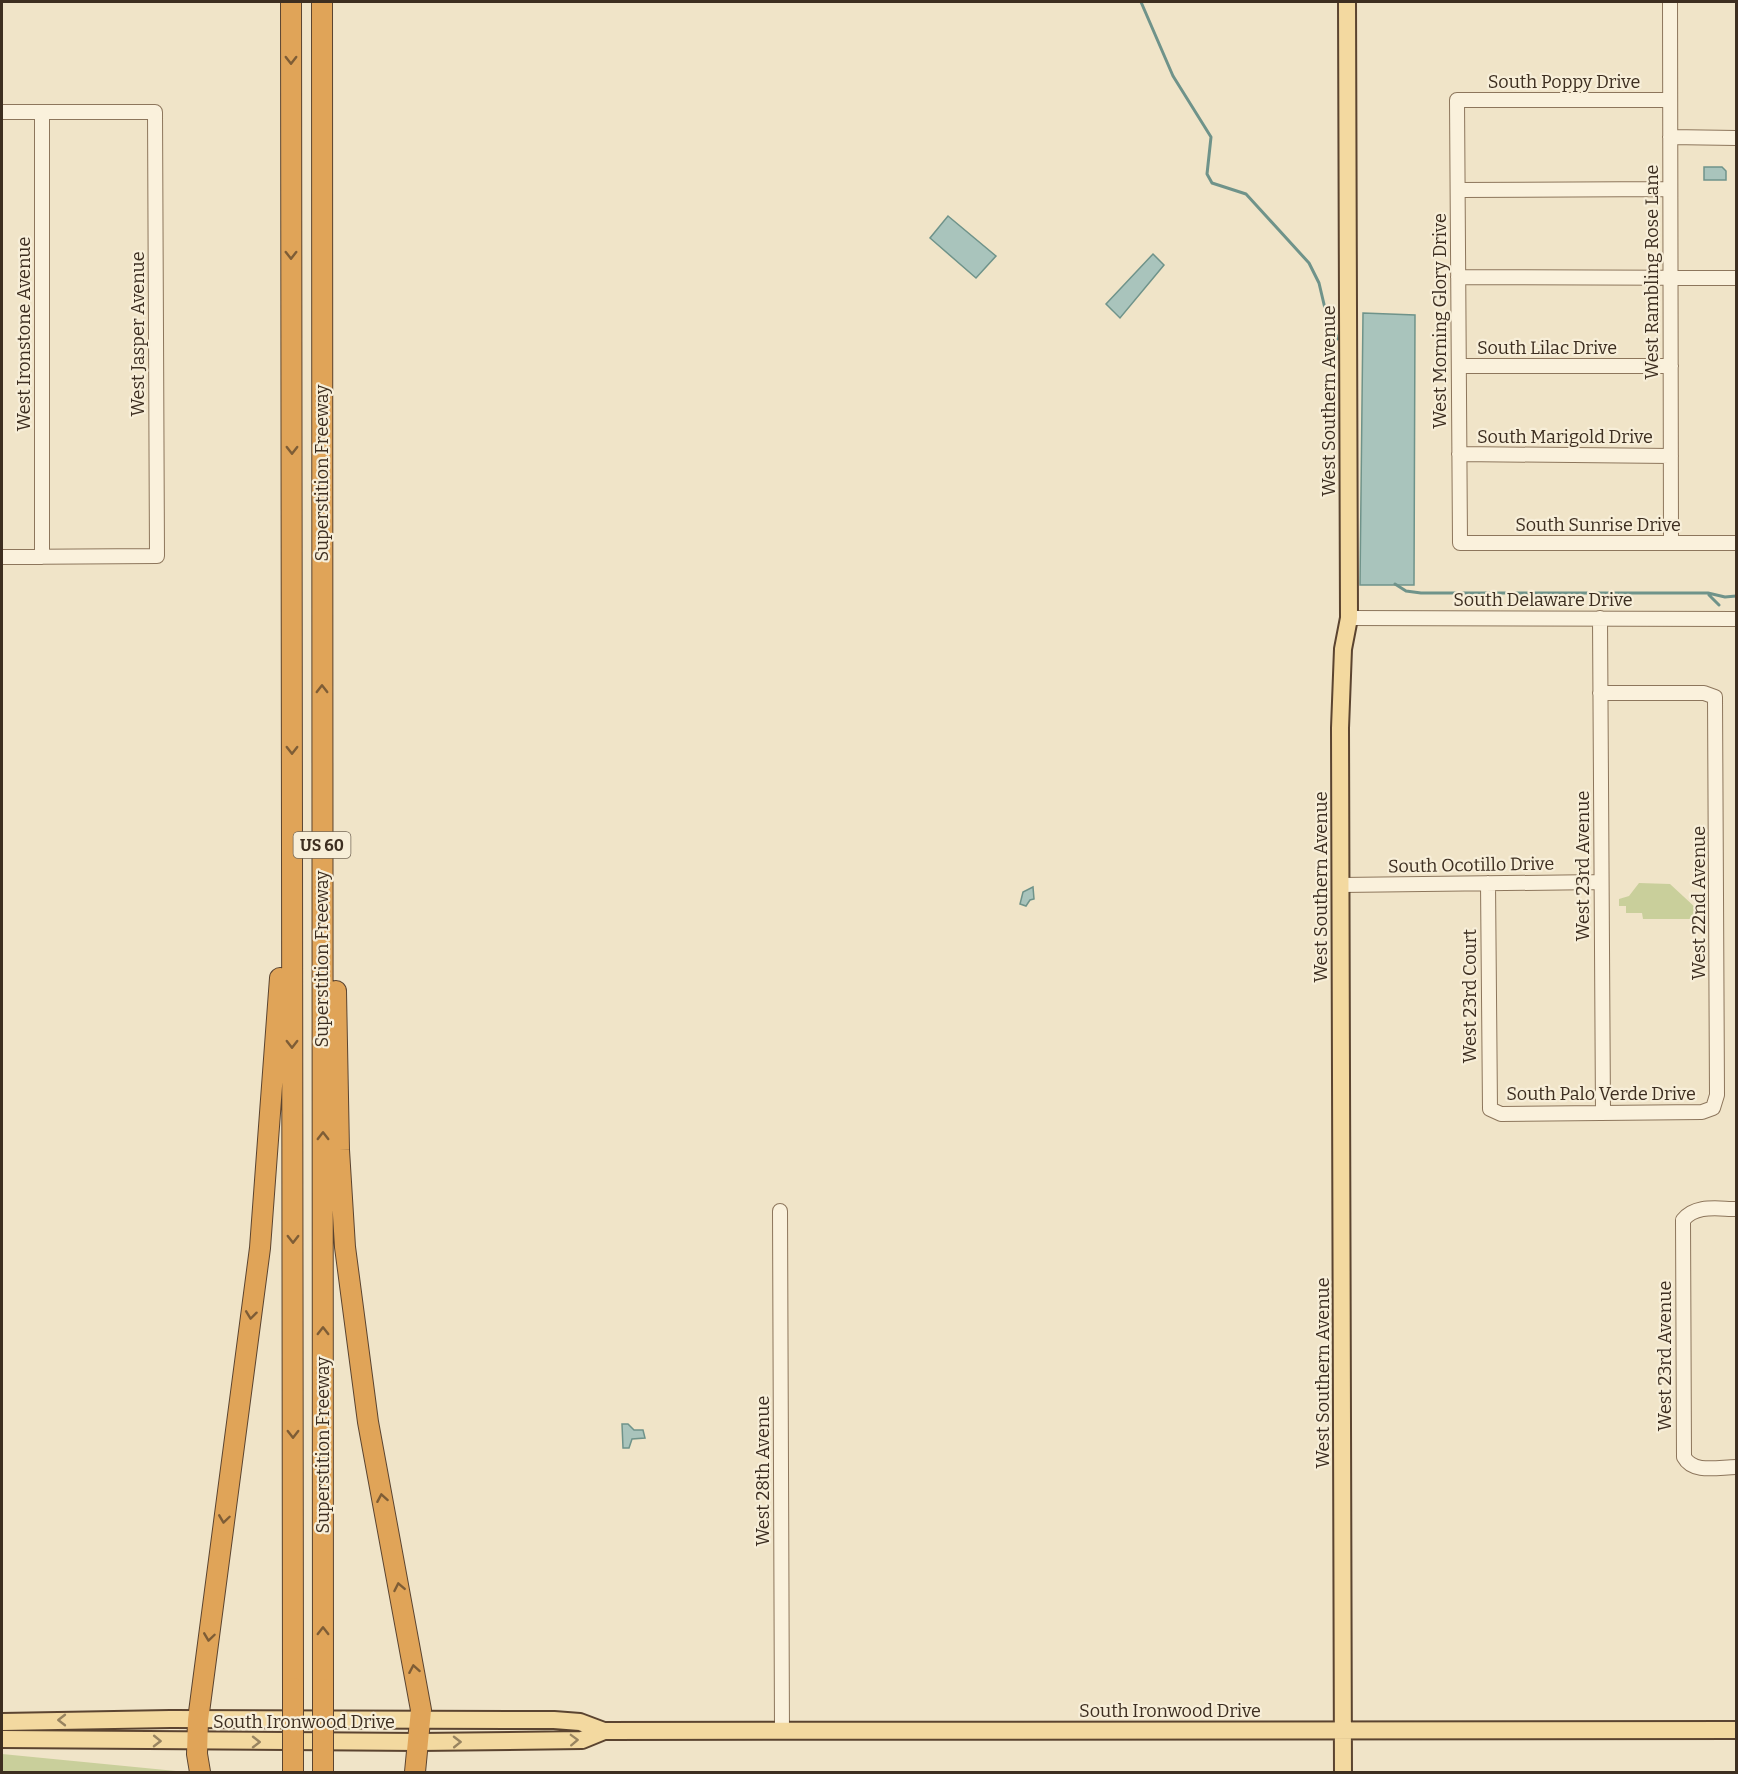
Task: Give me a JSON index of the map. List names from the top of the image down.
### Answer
{
  "streets": {
    "highway": ["Superstition Freeway", "US 60"],
    "main road": ["West Southern Avenue", "South Ironwood Drive"],
    "street": [
      "South Poppy Drive",
      "West Rambling Rose Lane",
      "West Morning Glory Drive",
      "West Ironstone Avenue",
      "West Jasper Avenue",
      "South Lilac Drive",
      "South Marigold Drive",
      "South Sunrise Drive",
      "South Delaware Drive",
      "South Ocotillo Drive",
      "West 23rd Avenue",
      "West 22nd Avenue",
      "West 23rd Court",
      "South Palo Verde Drive",
      "West 28th Avenue"
    ]
  },
  "crossings": [
    ["South Poppy Drive", "West Rambling Rose Lane"],
    ["South Poppy Drive", "West Morning Glory Drive"],
    ["West Rambling Rose Lane", "South Lilac Drive"],
    ["West Rambling Rose Lane", "South Marigold Drive"],
    ["West Rambling Rose Lane", "South Sunrise Drive"],
    ["West Morning Glory Drive", "South Lilac Drive"],
    ["West Morning Glory Drive", "South Marigold Drive"],
    ["West Morning Glory Drive", "South Sunrise Drive"],
    ["West Ironstone Avenue", "West Jasper Avenue"],
    ["West Southern Avenue", "South Delaware Drive"],
    ["West Southern Avenue", "South Ocotillo Drive"],
    ["West Southern Avenue", "South Ironwood Drive"],
    ["South Delaware Drive", "West 23rd Avenue"],
    ["South Ocotillo Drive", "West 23rd Avenue"],
    ["South Ocotillo Drive", "West 23rd Court"],
    ["West 23rd Avenue", "West 22nd Avenue"],
    ["West 23rd Avenue", "South Palo Verde Drive"],
    ["West 22nd Avenue", "South Palo Verde Drive"],
    ["West 23rd Court", "South Palo Verde Drive"],
    ["West 28th Avenue", "South Ironwood Drive"]
  ]
}
